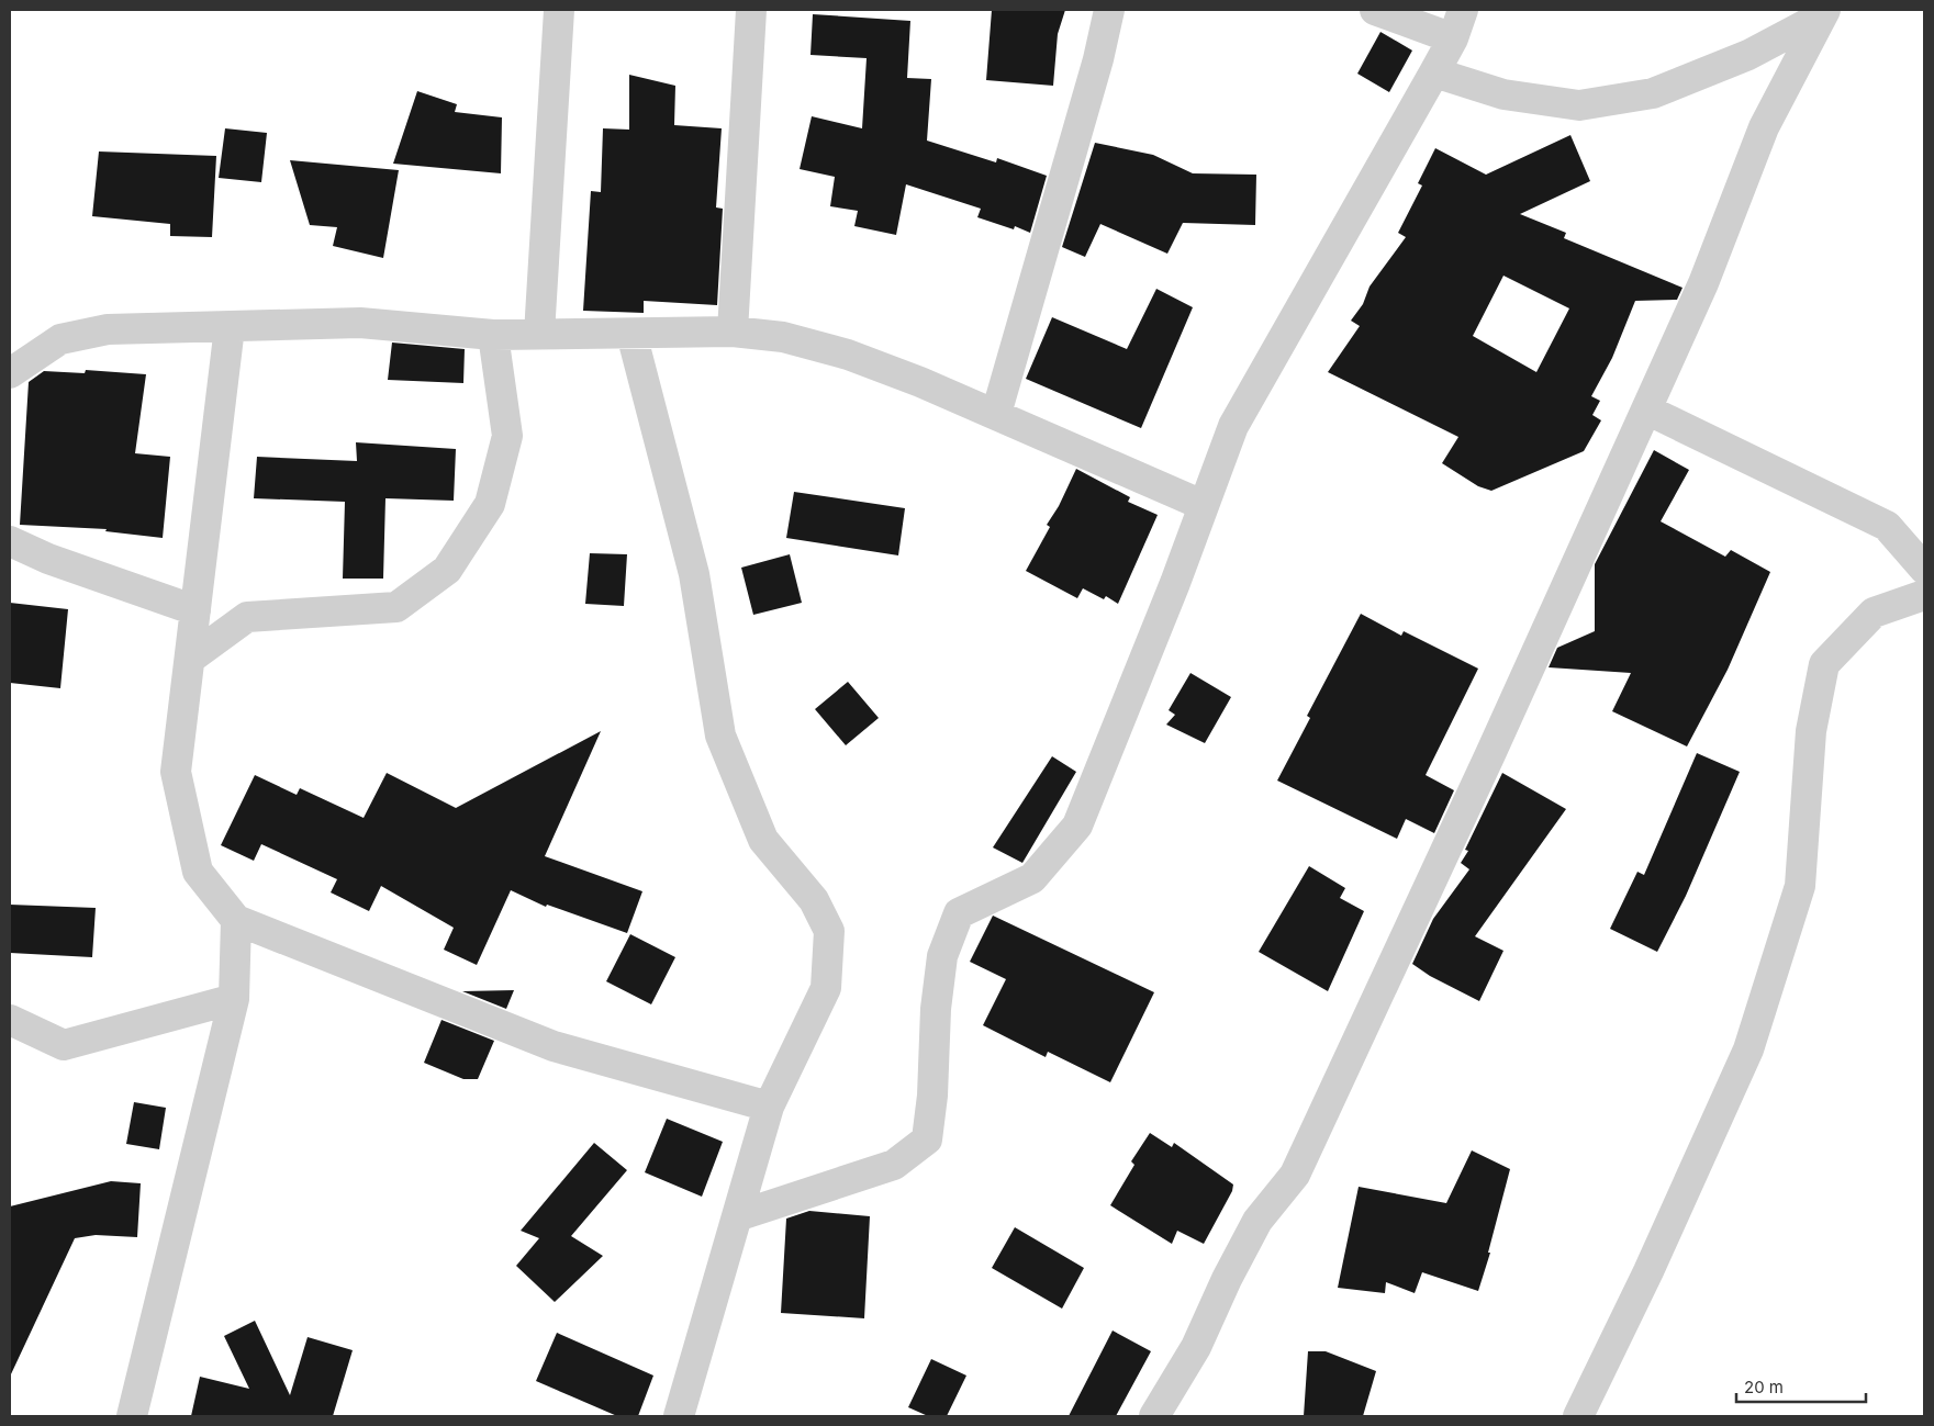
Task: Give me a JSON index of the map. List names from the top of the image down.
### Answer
{
  "scale_bar": "20 m"
}
